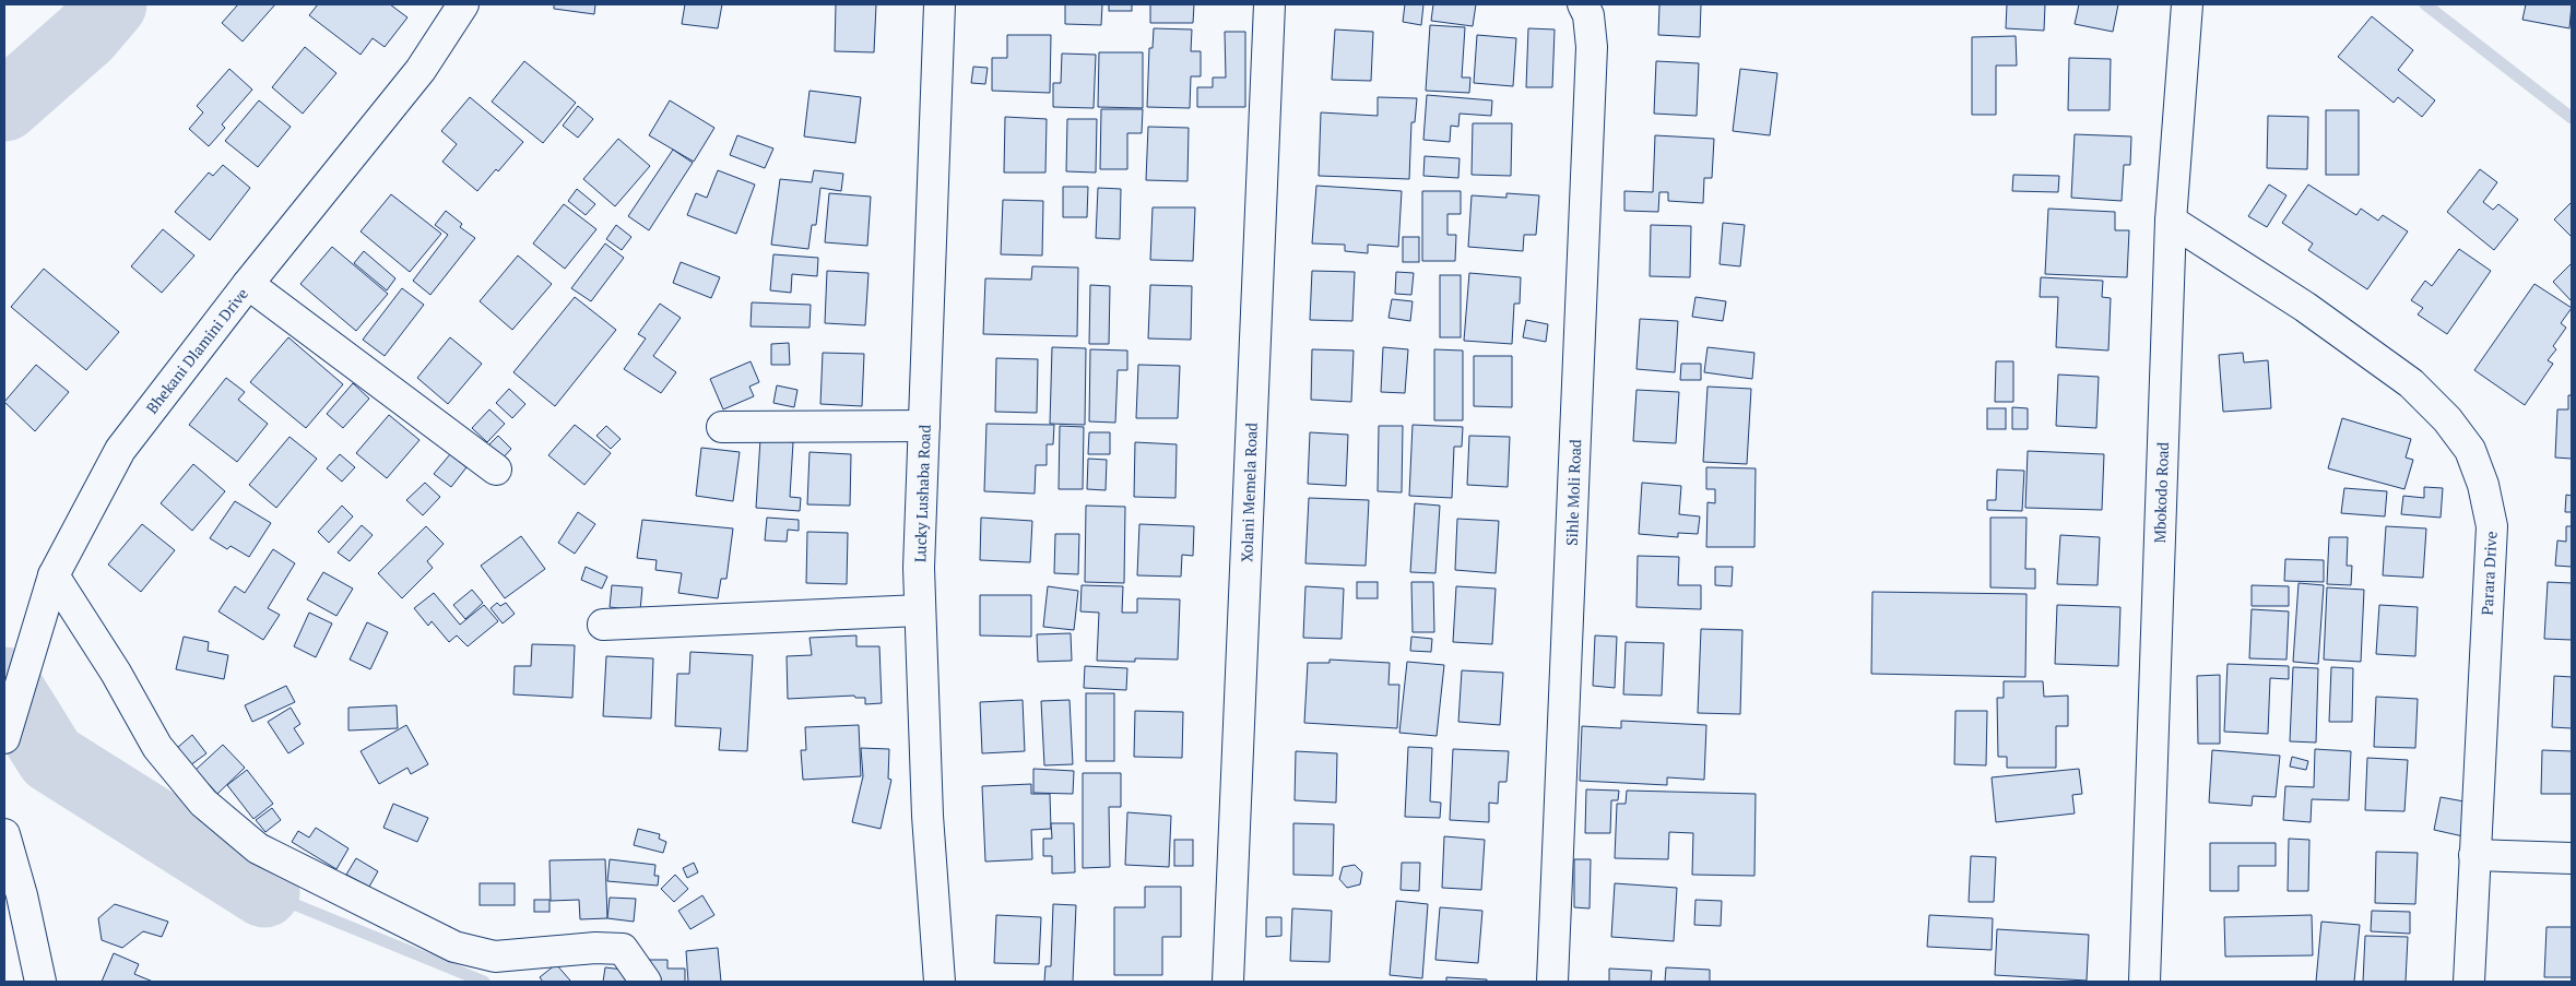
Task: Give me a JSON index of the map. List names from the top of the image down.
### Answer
{
  "streets": {
    "street": [
      "Bhekani Dlamini Drive",
      "Xolani Memela Road",
      "Sihle Moli Road",
      "Mbokodo Road",
      "Lucky Lushaba Road",
      "Parara Drive"
    ]
  },
  "crossings": [
    ["Mbokodo Road", "Parara Drive"]
  ]
}
